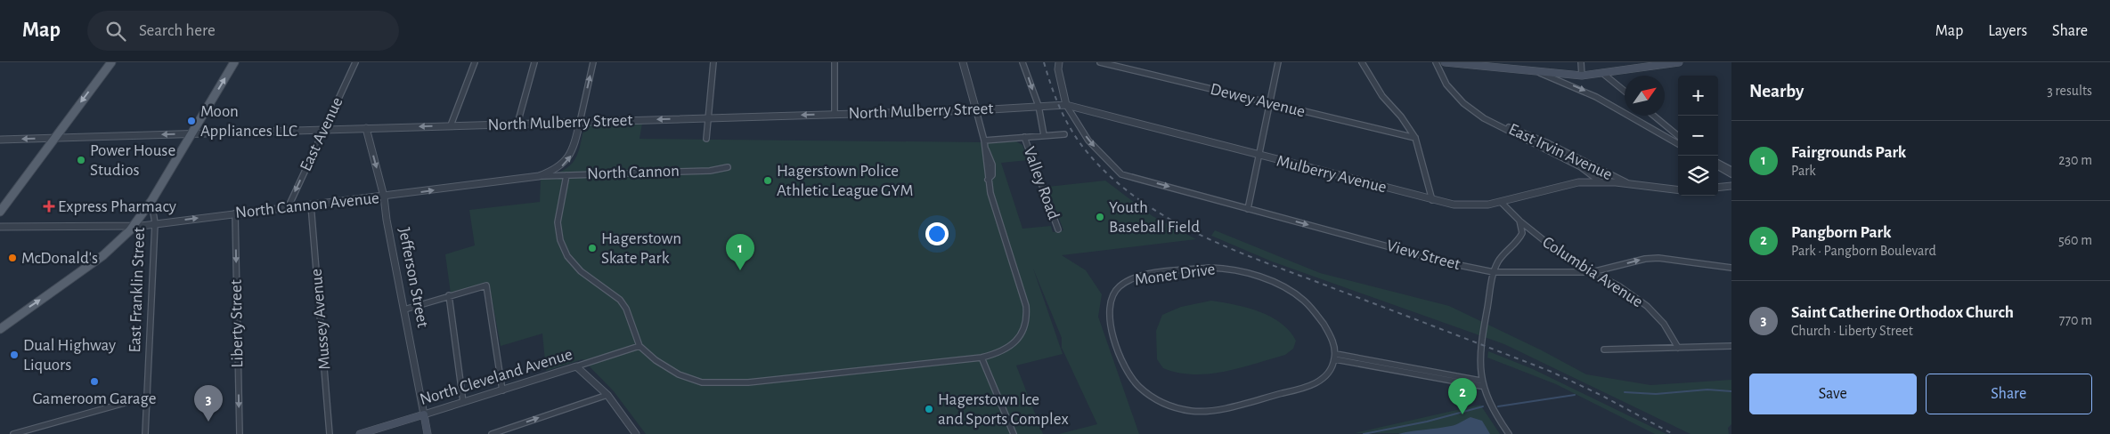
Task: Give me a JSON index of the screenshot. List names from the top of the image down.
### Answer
{
  "streets": {
    "main road": ["Jefferson Street", "North Cleveland Avenue"],
    "street": [
      "Dewey Avenue",
      "North Mulberry Street",
      "East Avenue",
      "East Irvin Avenue",
      "North Cannon",
      "Mulberry Avenue",
      "Valley Road",
      "North Cannon Avenue",
      "View Street",
      "Columbia Avenue",
      "Monet Drive",
      "East Franklin Street",
      "Mussey Avenue",
      "Liberty Street"
    ]
  },
  "crossings": [
    ["North Mulberry Street", "East Avenue"],
    ["North Mulberry Street", "Mulberry Avenue"],
    ["North Mulberry Street", "North Cannon Avenue"],
    ["North Mulberry Street", "View Street"],
    ["North Mulberry Street", "Jefferson Street"],
    ["East Avenue", "North Cannon Avenue"],
    ["East Irvin Avenue", "Mulberry Avenue"],
    ["North Cannon", "North Cannon Avenue"],
    ["Mulberry Avenue", "View Street"],
    ["Mulberry Avenue", "Columbia Avenue"],
    ["North Cannon Avenue", "Jefferson Street"],
    ["North Cannon Avenue", "East Franklin Street"],
    ["North Cannon Avenue", "Mussey Avenue"],
    ["North Cannon Avenue", "Liberty Street"],
    ["View Street", "Columbia Avenue"],
    ["Jefferson Street", "North Cleveland Avenue"]
  ],
  "one_way": [
    "North Mulberry Street",
    "East Avenue",
    "North Cannon Avenue",
    "View Street",
    "Liberty Street"
  ],
  "places": {
    "other": [
      "Moon Appliances LLC",
      "Power House Studios",
      "Hagerstown Police Athletic League GYM",
      "Youth Baseball Field",
      "Hagerstown Skate Park",
      "McDonald's",
      "Dual Highway Liquors",
      "Gameroom Garage",
      "Hagerstown Ice and Sports Complex"
    ],
    "health": ["Express Pharmacy"]
  },
  "north": "top right",
  "page": {
    "header": "Map",
    "search": "Search here",
    "nav": ["Map", "Layers", "Share"],
    "heading": ["Nearby", "3 results"],
    "map_buttons": ["+", "−"],
    "list": [
      {
        "mark": "1",
        "name": "Fairgrounds Park",
        "note": "Park",
        "value": "230 m"
      },
      {
        "mark": "2",
        "name": "Pangborn Park",
        "note": "Park · Pangborn Boulevard",
        "value": "560 m"
      },
      {
        "mark": "3",
        "name": "Saint Catherine Orthodox Church",
        "note": "Church · Liberty Street",
        "value": "770 m"
      }
    ],
    "pins": ["1", "2", "3"],
    "buttons": ["Save", "Share"]
  }
}
